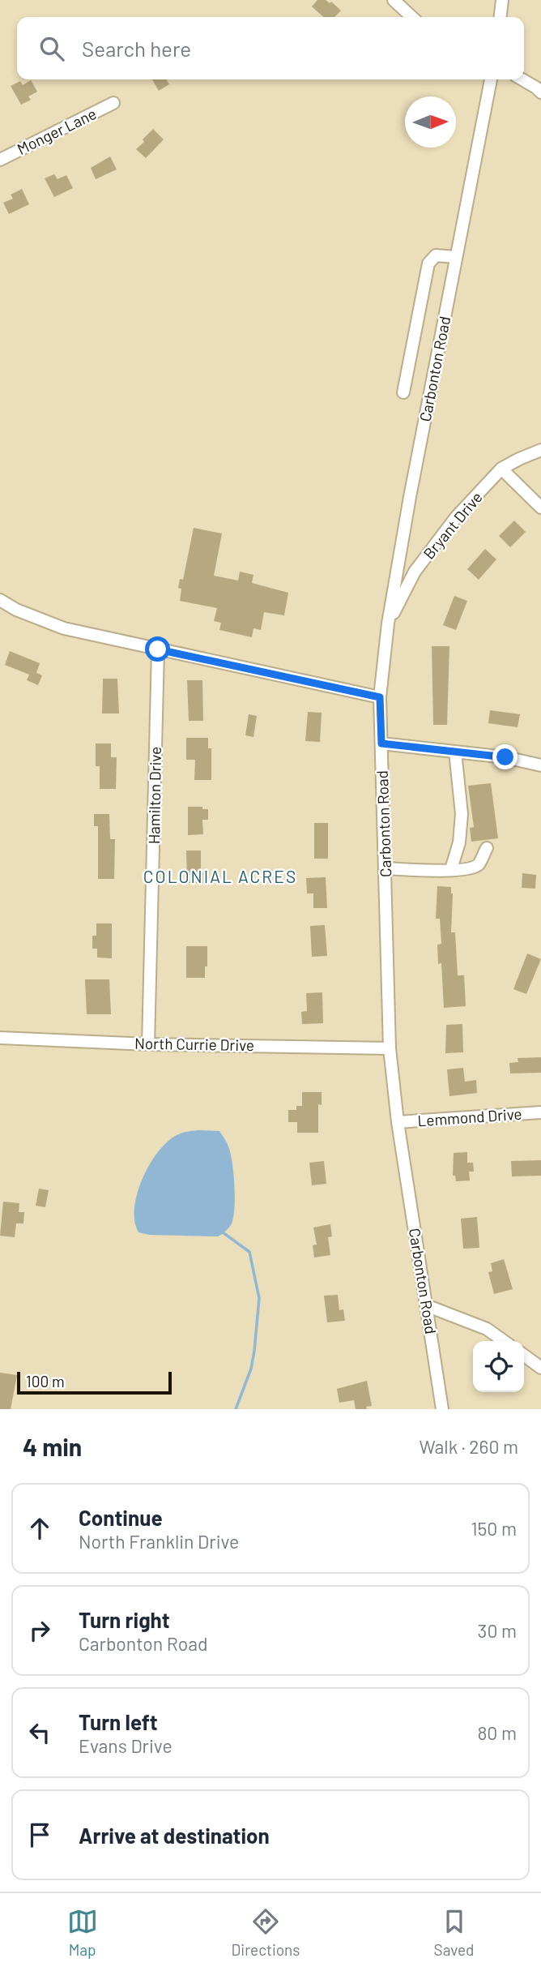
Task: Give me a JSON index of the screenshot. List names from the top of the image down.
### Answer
{
  "streets": {
    "street": [
      "Monger Lane",
      "Carbonton Road",
      "Bryant Drive",
      "Hamilton Drive",
      "North Currie Drive",
      "Lemmond Drive"
    ]
  },
  "crossings": [
    ["Carbonton Road", "Bryant Drive"],
    ["Carbonton Road", "North Currie Drive"],
    ["Carbonton Road", "Lemmond Drive"],
    ["Hamilton Drive", "North Currie Drive"]
  ],
  "districts": ["COLONIAL ACRES"],
  "scale_bar": "100 m",
  "north": "right",
  "page": {
    "search": "Search here",
    "scale": "100 m",
    "heading": ["4 min", "Walk · 260 m"],
    "list": [
      ["Continue", "North Franklin Drive", "150 m"],
      ["Turn right", "Carbonton Road", "30 m"],
      ["Turn left", "Evans Drive", "80 m"],
      "Arrive at destination"
    ],
    "nav": ["Map", "Directions", "Saved"]
  }
}
